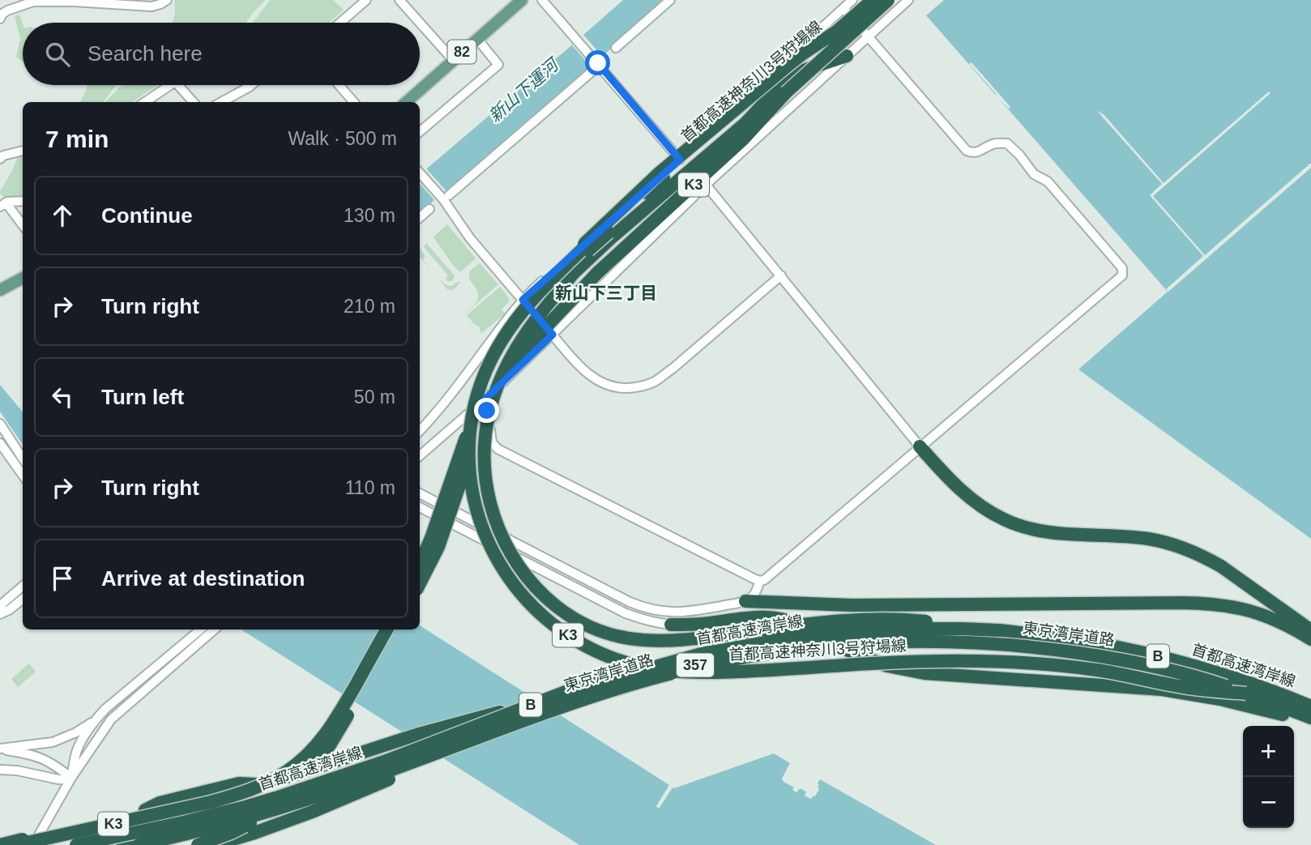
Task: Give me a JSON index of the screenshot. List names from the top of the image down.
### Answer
{
  "streets": {
    "highway": [
      "首都高速神奈川3号狩場線",
      "K3",
      "首都高速湾岸線",
      "東京湾岸道路",
      "B",
      "357"
    ],
    "main road": ["82"]
  },
  "crossings": [
    ["首都高速神奈川3号狩場線", "K3"],
    ["首都高速神奈川3号狩場線", "首都高速湾岸線"],
    ["首都高速湾岸線", "東京湾岸道路"],
    ["首都高速湾岸線", "B"]
  ],
  "districts": ["新山下三丁目"],
  "water": ["新山下運河"],
  "page": {
    "search": "Search here",
    "heading": ["7 min", "Walk · 500 m"],
    "list": [
      ["Continue", "130 m"],
      ["Turn right", "210 m"],
      ["Turn left", "50 m"],
      ["Turn right", "110 m"],
      "Arrive at destination"
    ],
    "map_buttons": ["+", "−"]
  }
}
